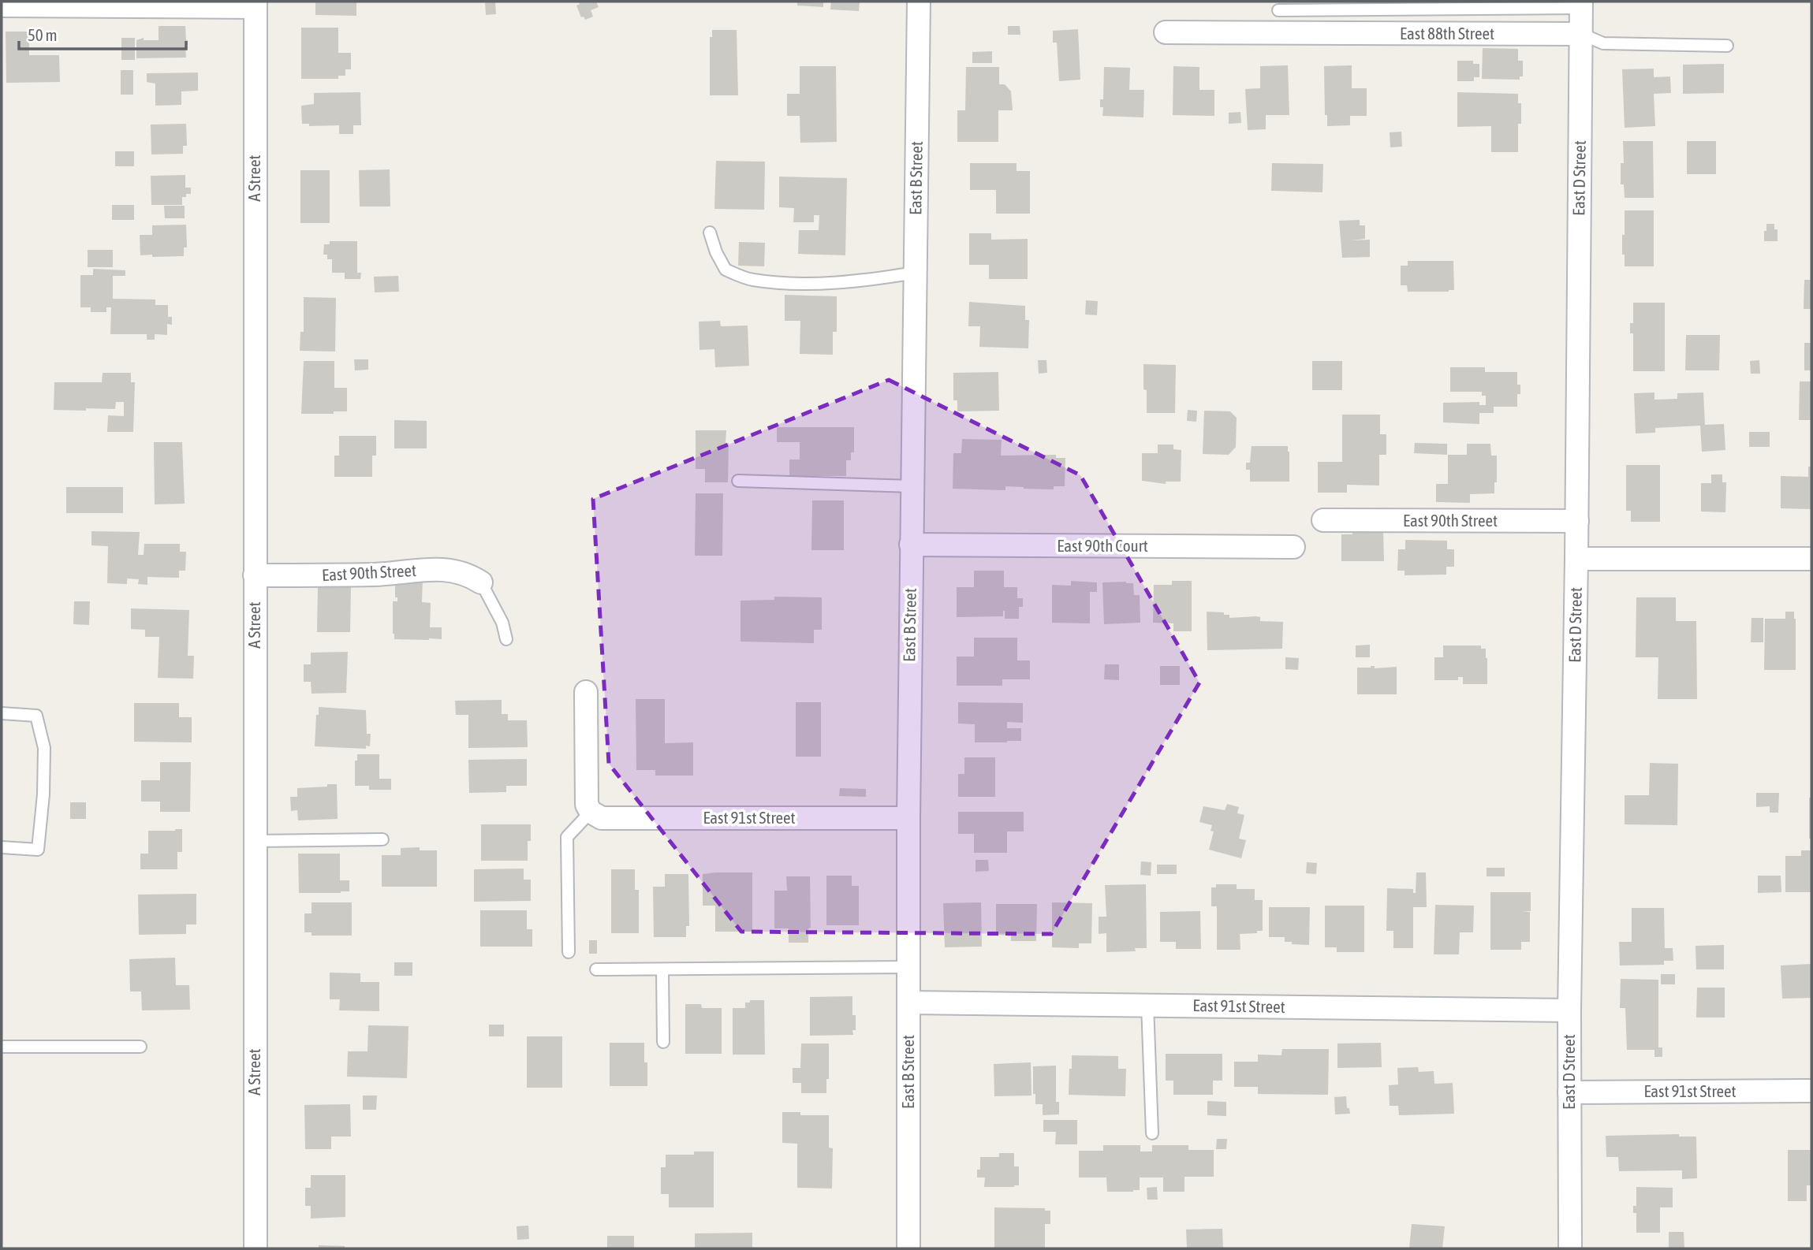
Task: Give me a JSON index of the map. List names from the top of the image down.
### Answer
{
  "streets": {
    "street": [
      "East 88th Street",
      "A Street",
      "East B Street",
      "East D Street",
      "East 90th Street",
      "East 90th Court",
      "East 91st Street"
    ]
  },
  "crossings": [
    ["East 88th Street", "East D Street"],
    ["A Street", "East 90th Street"],
    ["East B Street", "East 90th Court"],
    ["East B Street", "East 91st Street"],
    ["East D Street", "East 90th Street"],
    ["East D Street", "East 91st Street"]
  ],
  "scale_bar": "50 m"
}
